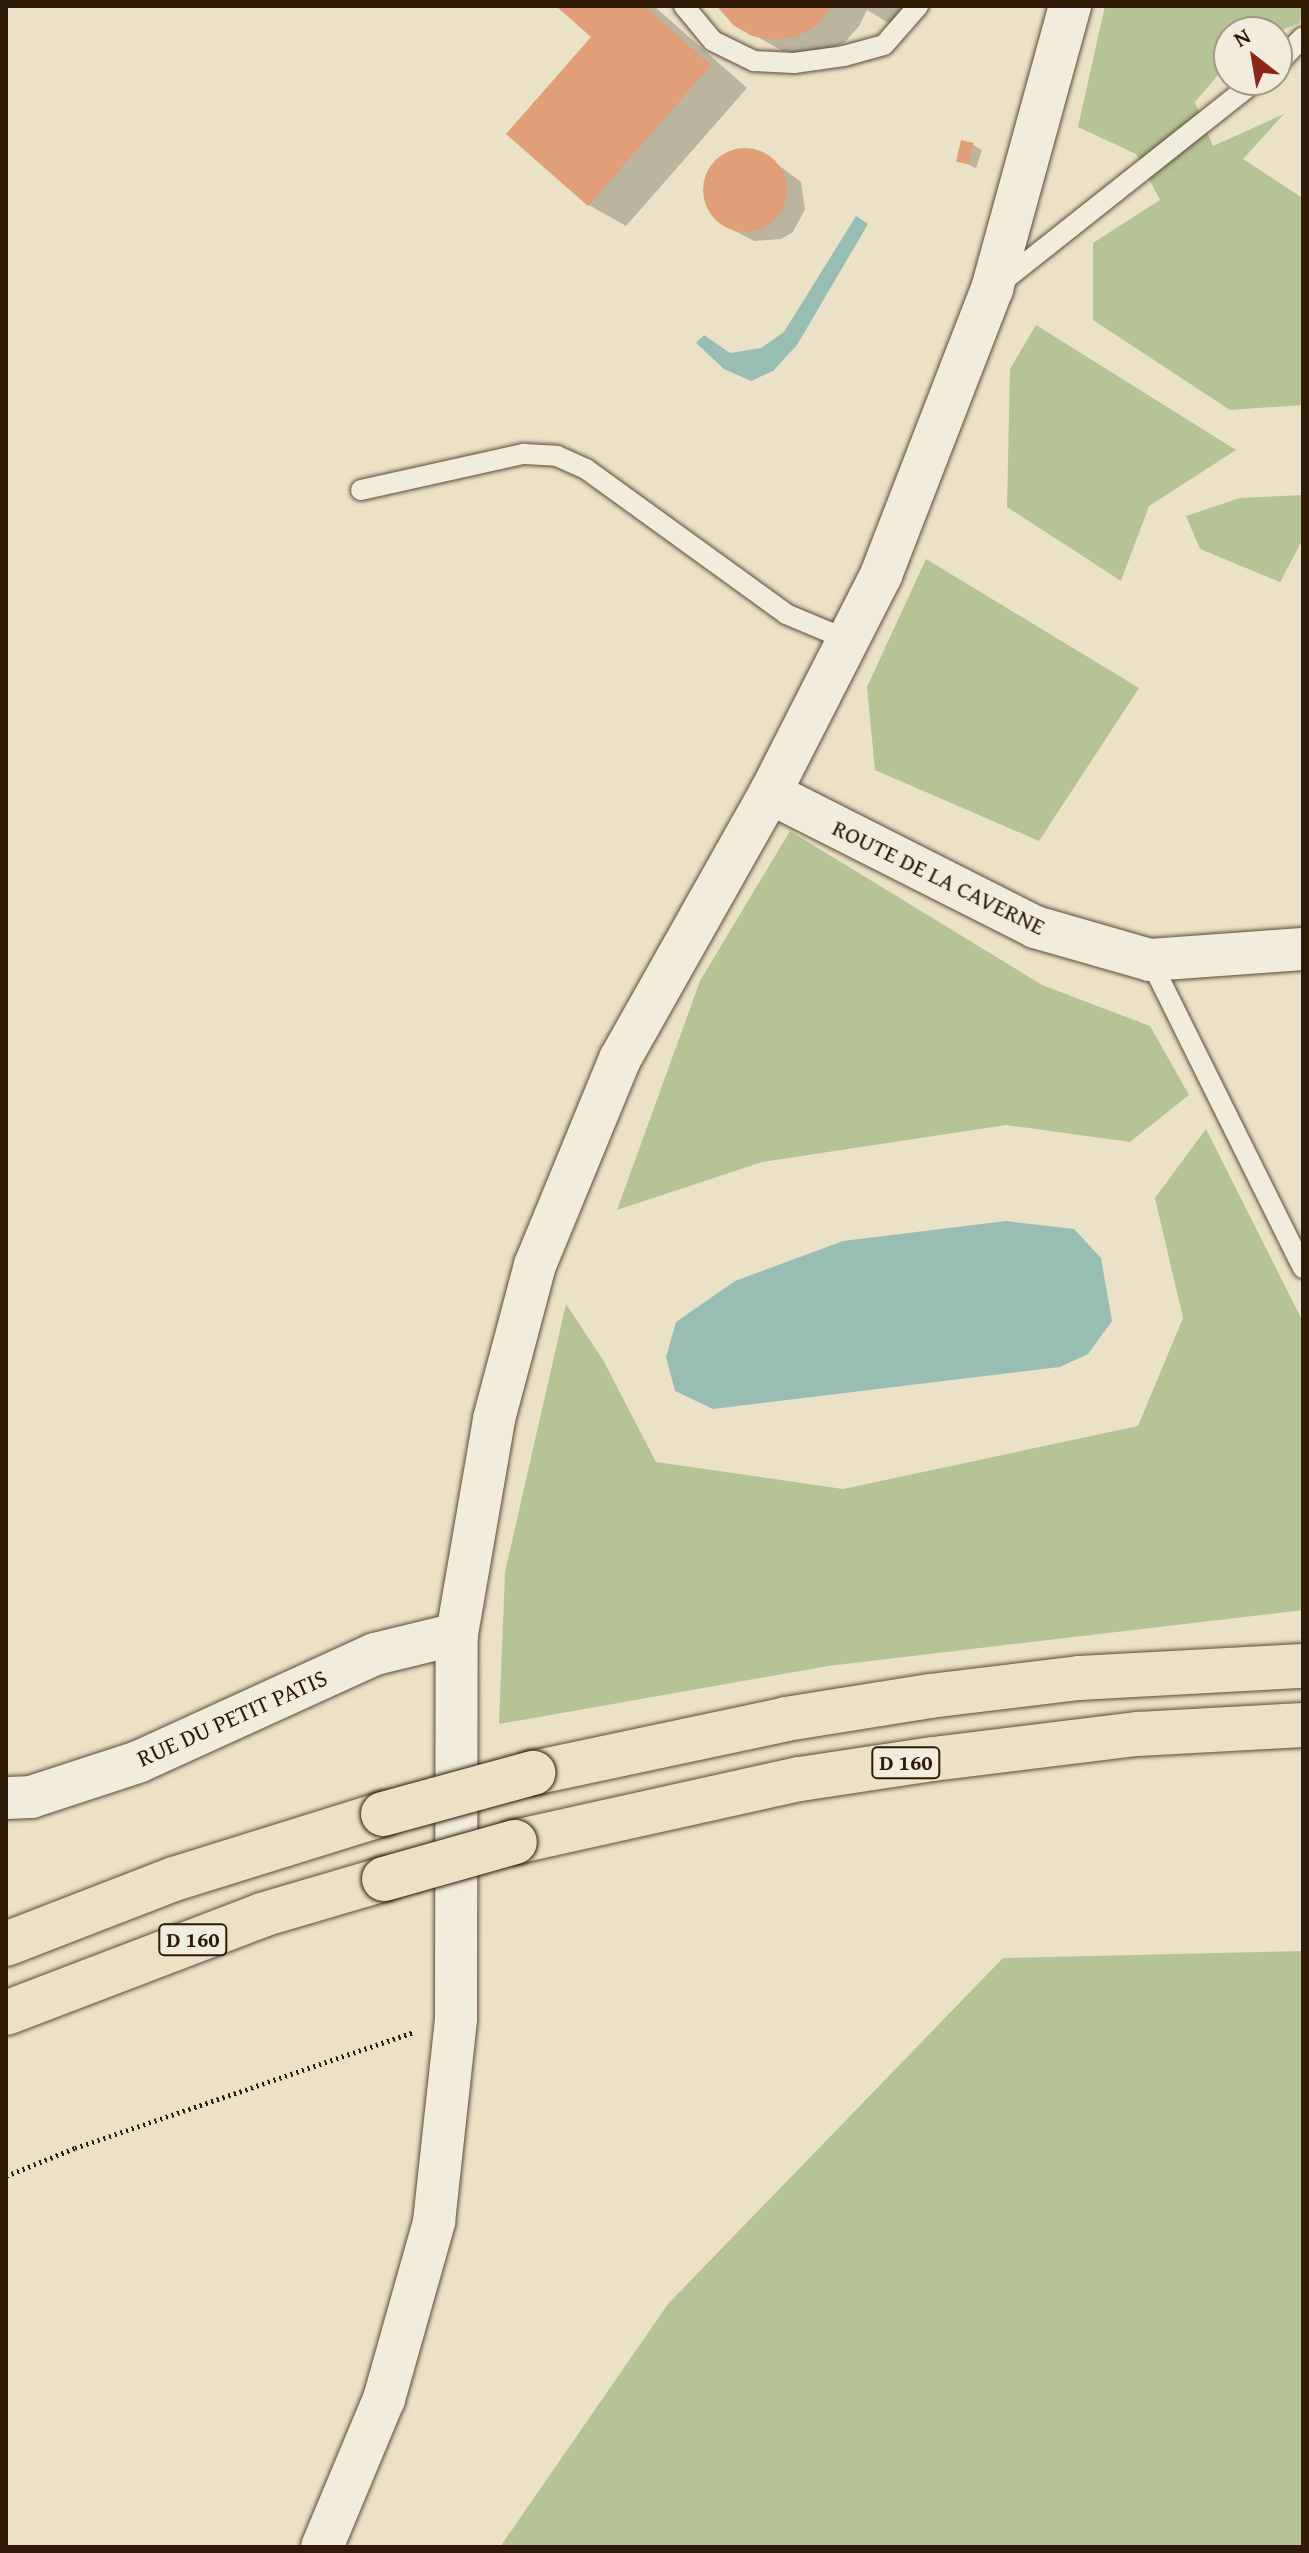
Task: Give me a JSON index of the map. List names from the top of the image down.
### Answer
{
  "streets": {
    "highway": ["D 160"],
    "street": ["ROUTE DE LA CAVERNE", "RUE DU PETIT PATIS"]
  },
  "north": "top left"
}
